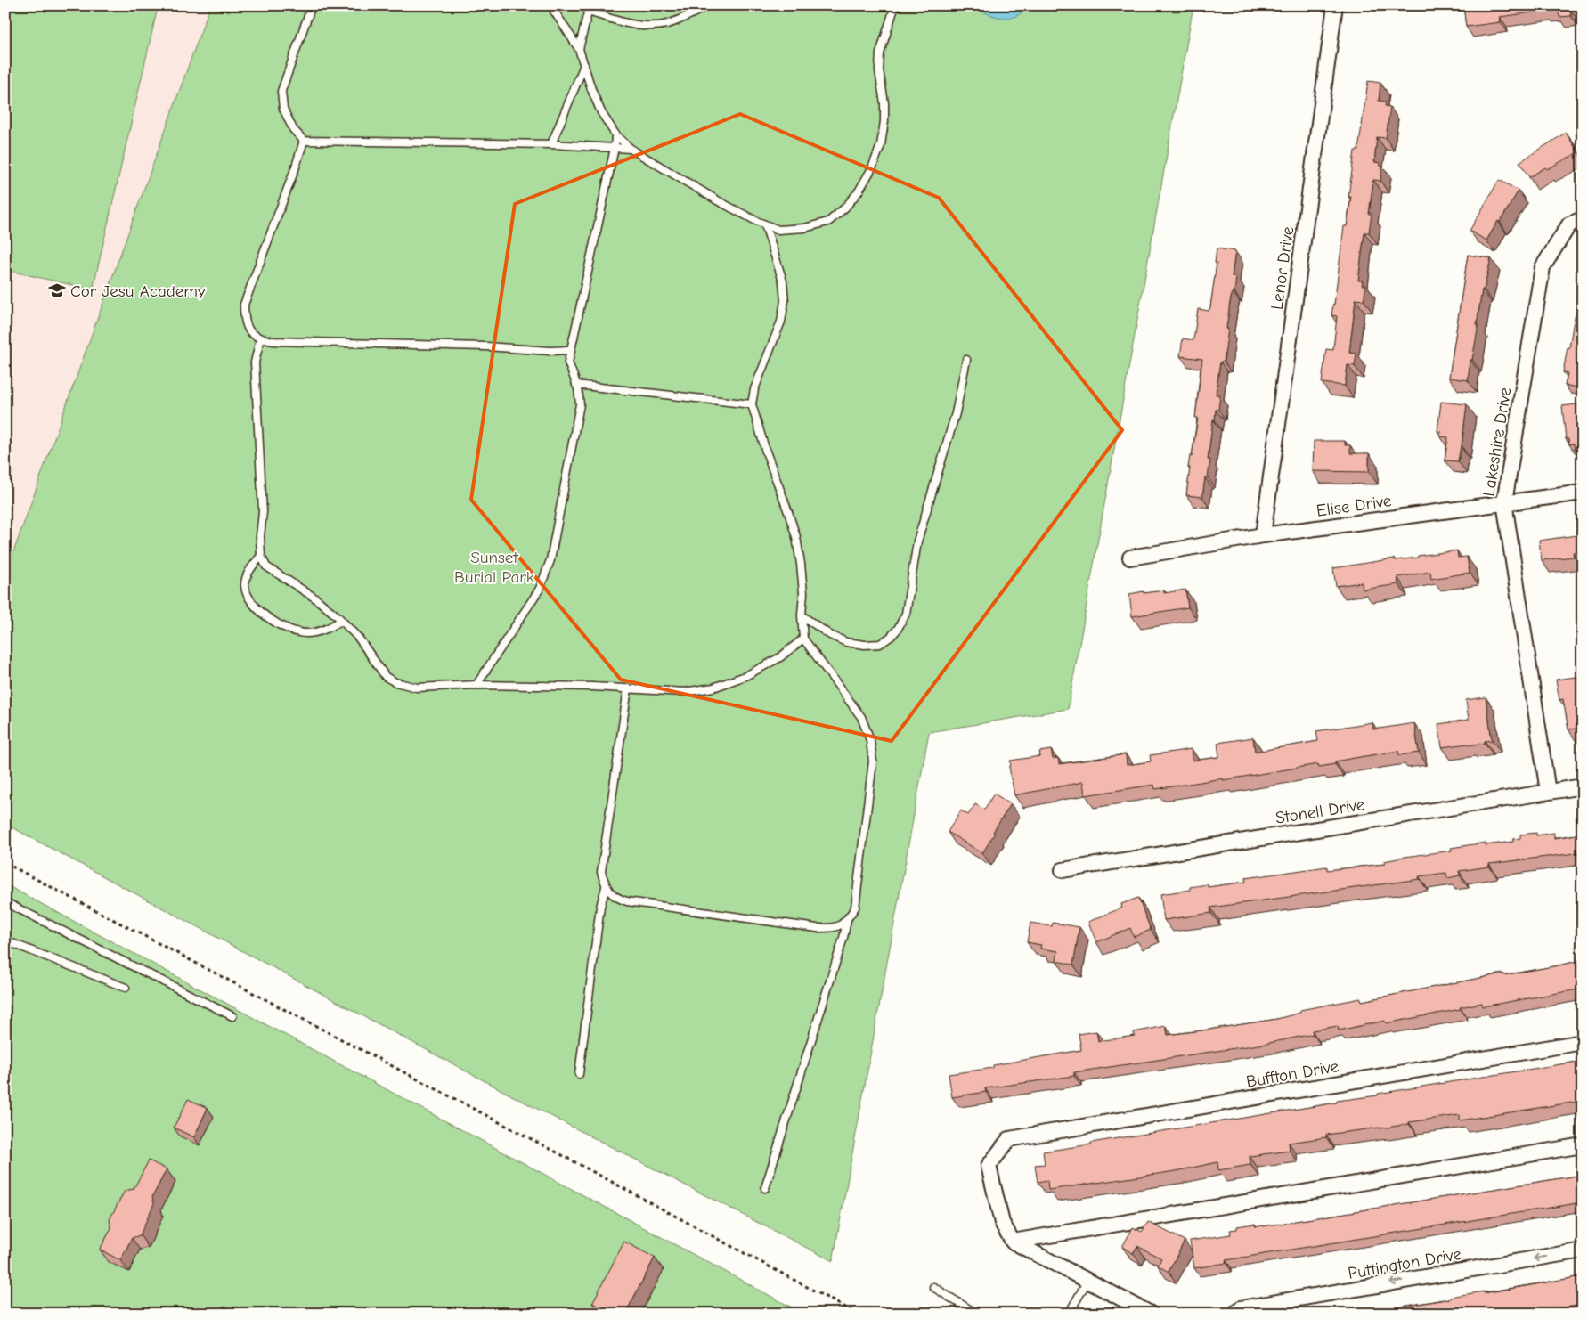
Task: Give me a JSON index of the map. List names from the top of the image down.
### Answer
{
  "streets": {
    "street": [
      "Lenor Drive",
      "Lakeshire Drive",
      "Elise Drive",
      "Stonell Drive",
      "Buffton Drive",
      "Puttington Drive"
    ]
  },
  "crossings": [
    ["Lenor Drive", "Elise Drive"],
    ["Lakeshire Drive", "Elise Drive"],
    ["Lakeshire Drive", "Stonell Drive"]
  ],
  "parks": ["Sunset Burial Park"],
  "places": {
    "school or university": ["Cor Jesu Academy"]
  }
}
